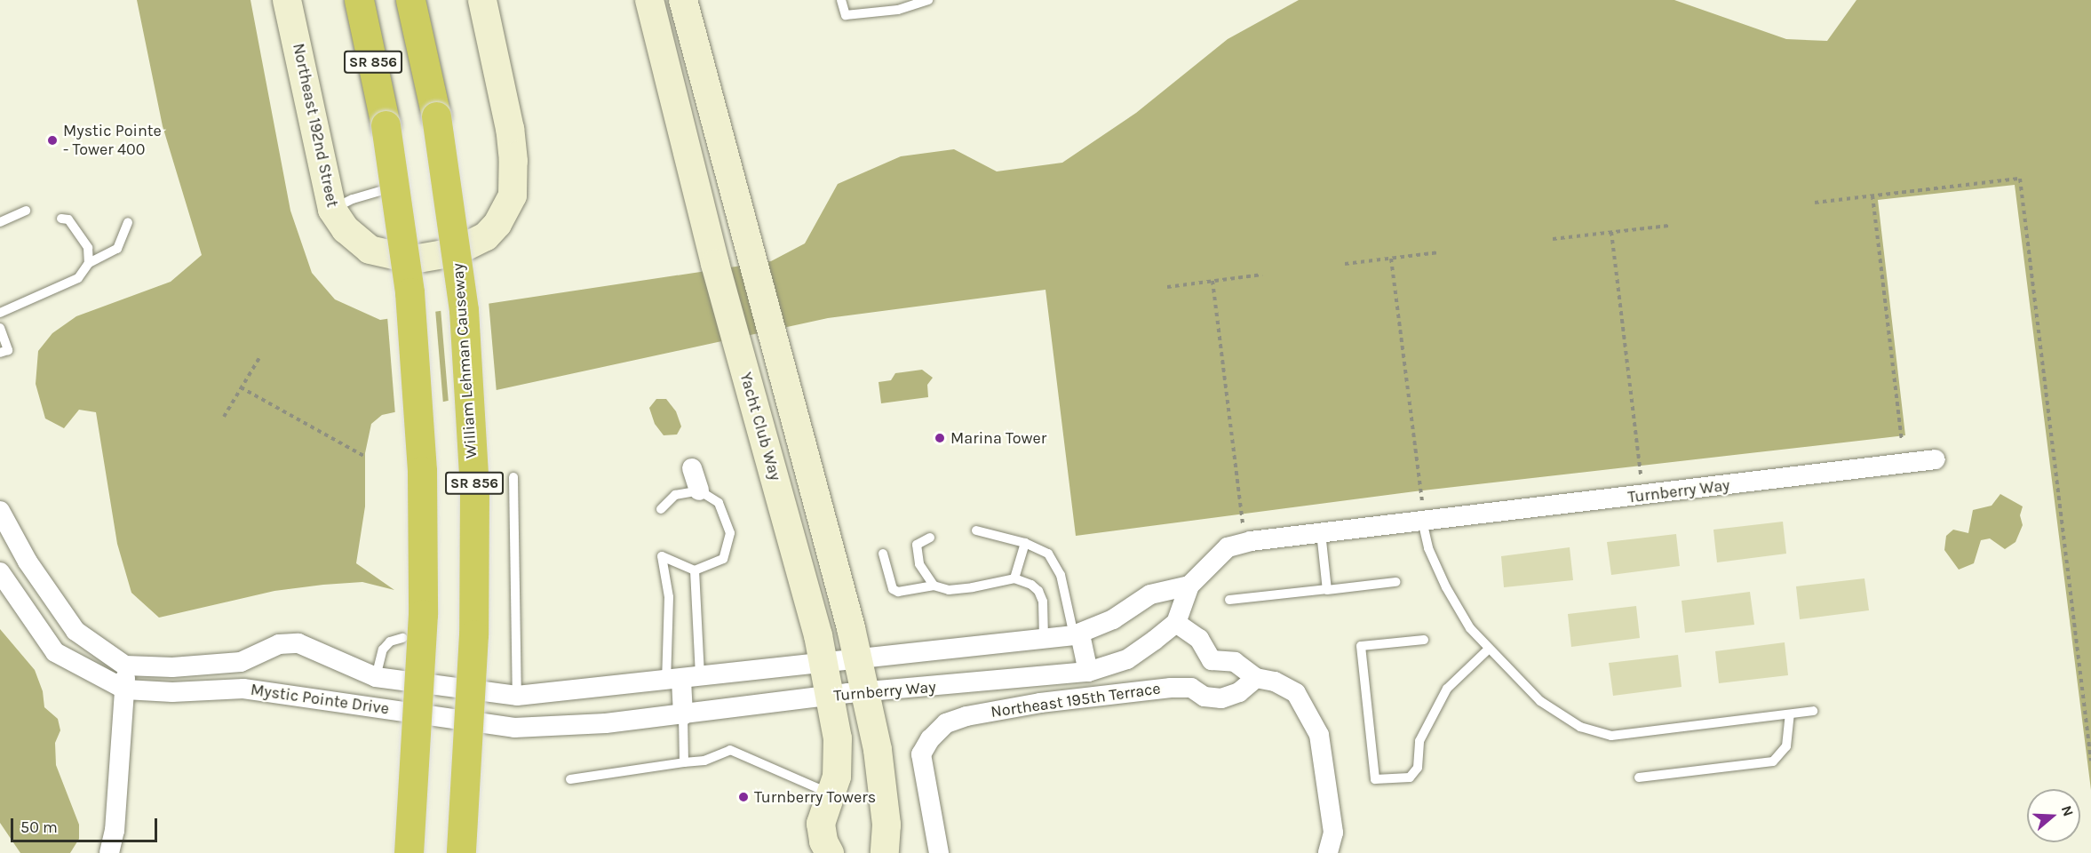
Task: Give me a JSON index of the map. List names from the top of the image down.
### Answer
{
  "streets": {
    "highway": ["SR 856", "William Lehman Causeway"],
    "street": [
      "Northeast 192nd Street",
      "Yacht Club Way",
      "Turnberry Way",
      "Mystic Pointe Drive",
      "Northeast 195th Terrace"
    ]
  },
  "crossings": [
    ["Yacht Club Way", "Turnberry Way"],
    ["Turnberry Way", "Mystic Pointe Drive"]
  ],
  "places": ["Mystic Pointe - Tower 400", "Marina Tower", "Turnberry Towers"],
  "scale_bar": "50 m",
  "north": "right"
}
